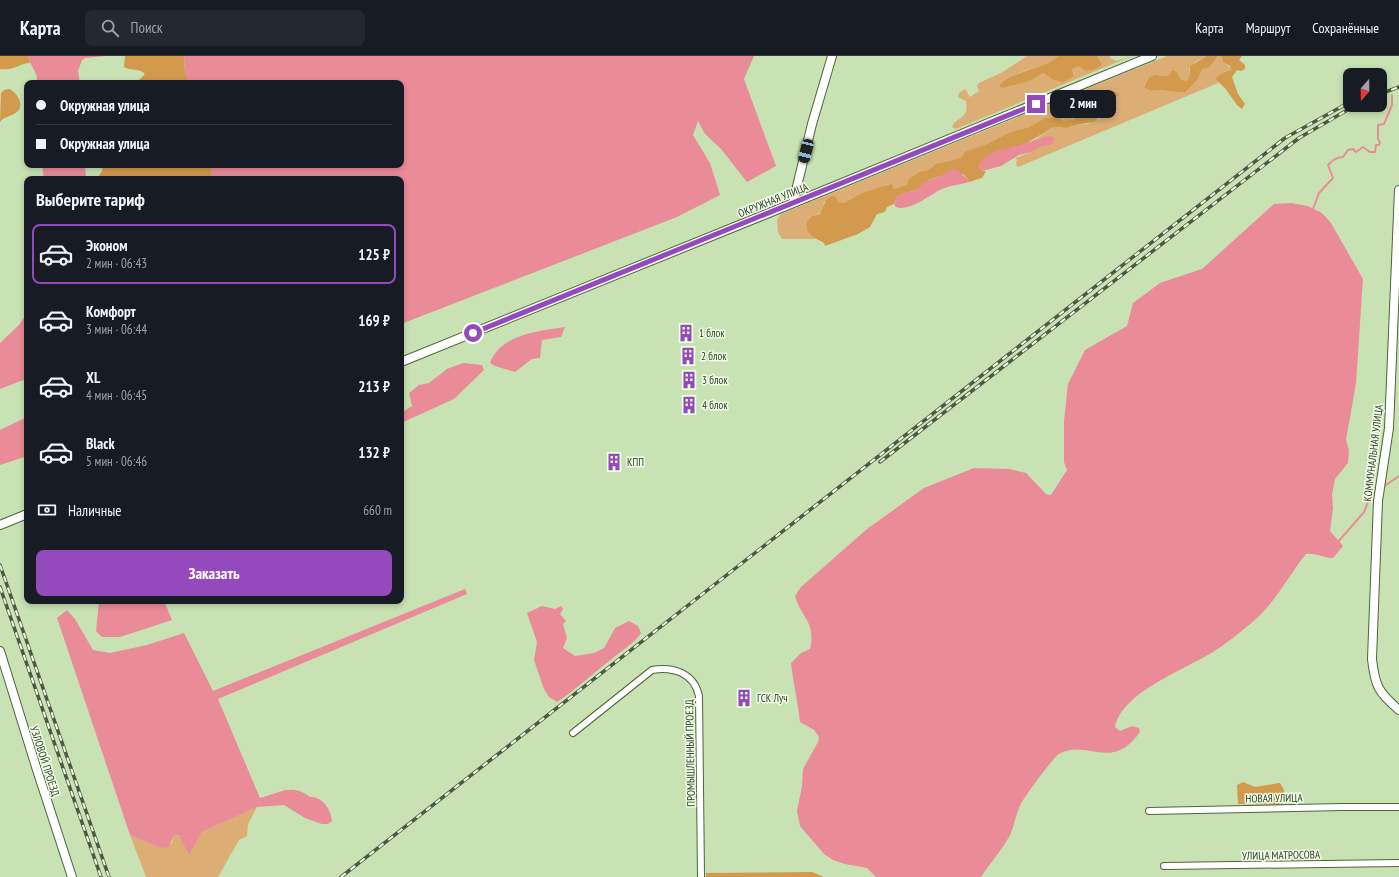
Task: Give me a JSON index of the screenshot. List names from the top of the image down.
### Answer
{
  "streets": {
    "main road": ["ОКРУЖНАЯ УЛИЦА", "КОММУНАЛЬНАЯ УЛИЦА", "УЗЛОВОЙ ПРОЕЗД"],
    "street": ["ПРОМЫШЛЕННЫЙ ПРОЕЗД", "НОВАЯ УЛИЦА", "УЛИЦА МАТРОСОВА"]
  },
  "places": {
    "building": [
      "1 блок",
      "2 блок",
      "3 блок",
      "4 блок",
      "КПП",
      "ГСК Луч"
    ]
  },
  "north": "bottom",
  "page": {
    "header": "Карта",
    "search": "Поиск",
    "nav": ["Карта", "Маршрут", "Сохранённые"],
    "banner": ["Окружная улица", "Окружная улица"],
    "bubble": "2 мин",
    "heading": "Выберите тариф",
    "list": [
      {
        "name": "Эконом",
        "note": "2 мин · 06:43",
        "value": "125 ₽"
      },
      {
        "name": "Комфорт",
        "note": "3 мин · 06:44",
        "value": "169 ₽"
      },
      {
        "name": "XL",
        "note": "4 мин · 06:45",
        "value": "213 ₽"
      },
      {
        "name": "Black",
        "note": "5 мин · 06:46",
        "value": "132 ₽"
      }
    ],
    "pay": ["Наличные", "660 m"],
    "buttons": "Заказать"
  }
}
